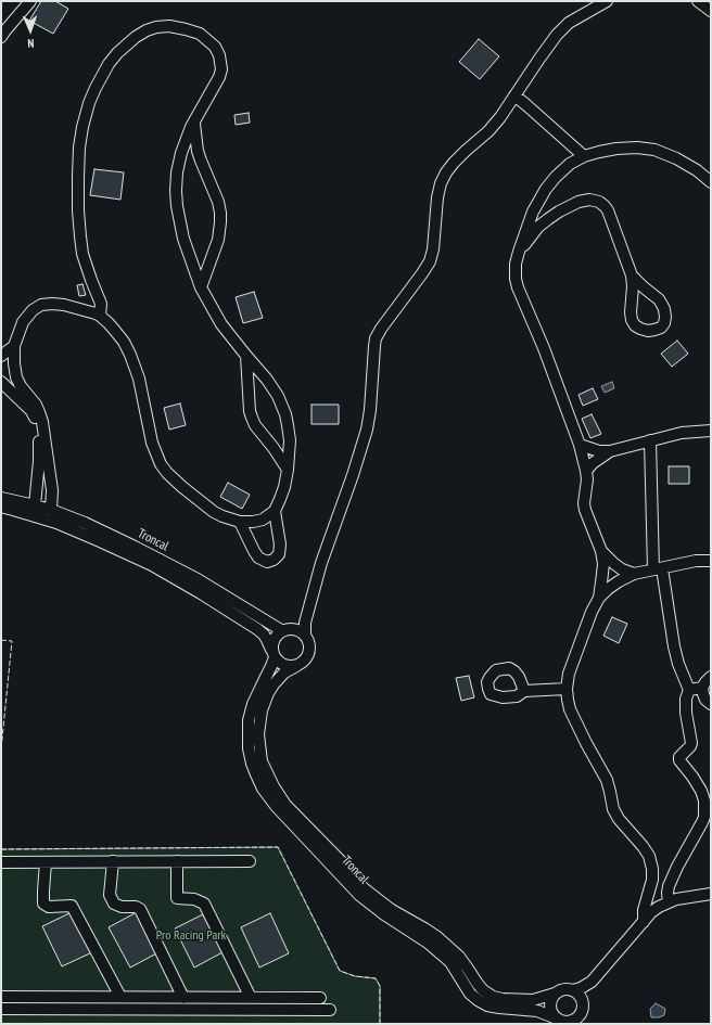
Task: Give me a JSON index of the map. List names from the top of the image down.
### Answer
{
  "streets": {
    "street": ["Troncal"]
  },
  "parks": ["Pro Racing Park"],
  "north": "bottom"
}
